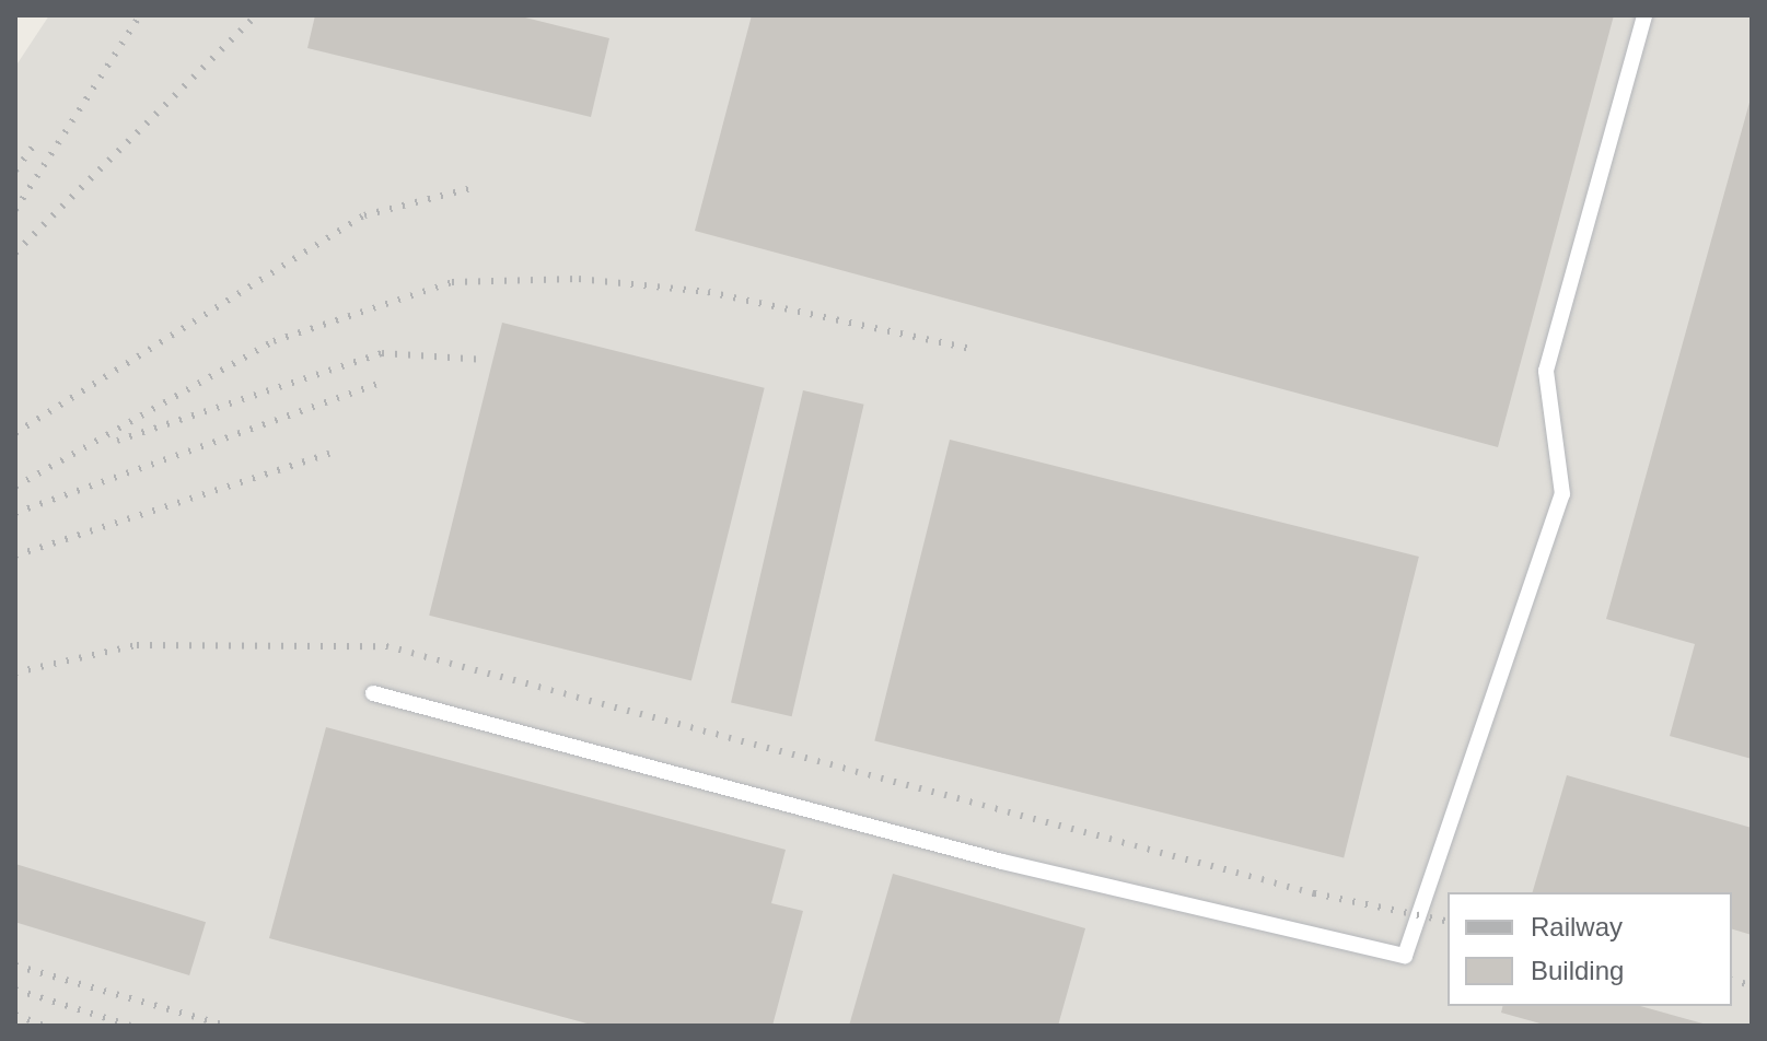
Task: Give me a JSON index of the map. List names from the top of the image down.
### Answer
{
  "legend": ["Railway", "Building"]
}
